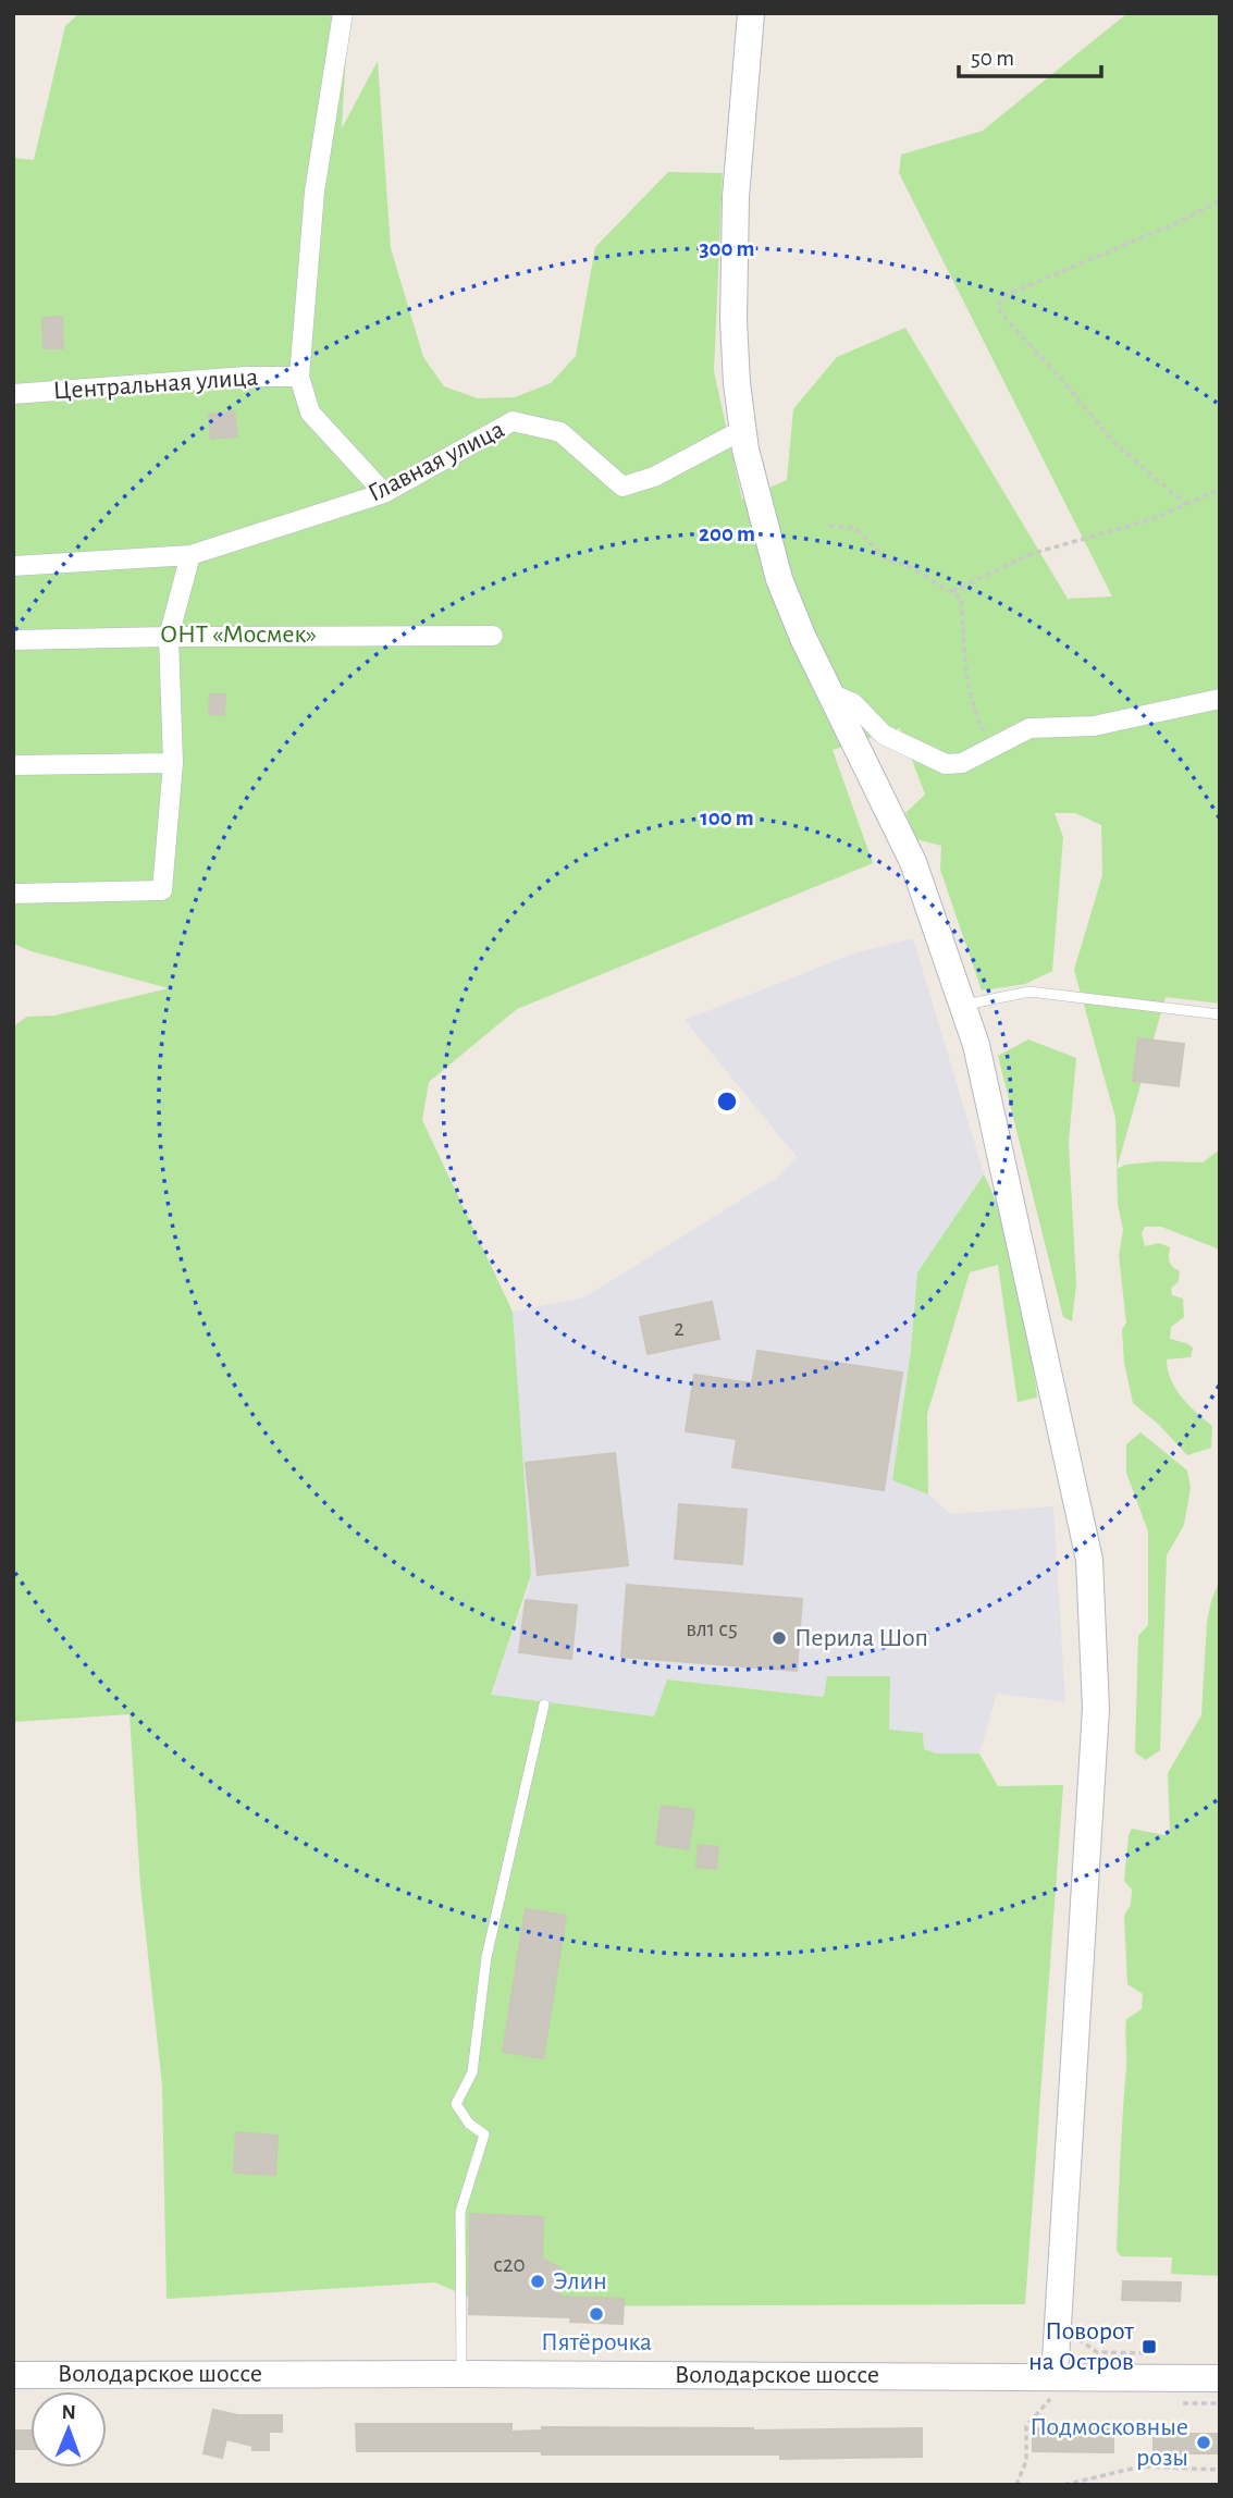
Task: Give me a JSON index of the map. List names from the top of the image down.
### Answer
{
  "streets": {
    "street": ["Центральная улица", "Главная улица", "Володарское шоссе"]
  },
  "parks": ["ОНТ «Мосмек»"],
  "places": {
    "other": [
      "Перила Шоп",
      "Элин",
      "Пятёрочка",
      "Подмосковные розы"
    ],
    "transit": ["Поворот на Остров"]
  },
  "house_numbers": ["2", "вл1 с5", "с20"],
  "scale_bar": "50 m",
  "north": "top",
  "rings": ["300 m", "200 m", "100 m"]
}
